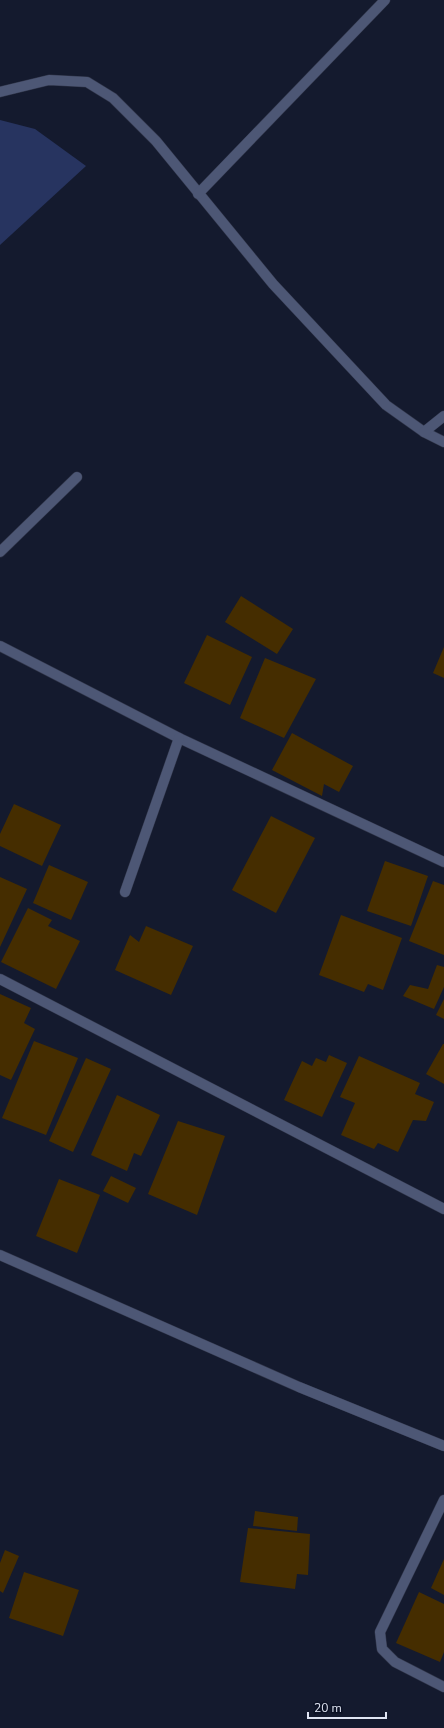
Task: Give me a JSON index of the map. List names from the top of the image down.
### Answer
{
  "scale_bar": "20 m"
}
